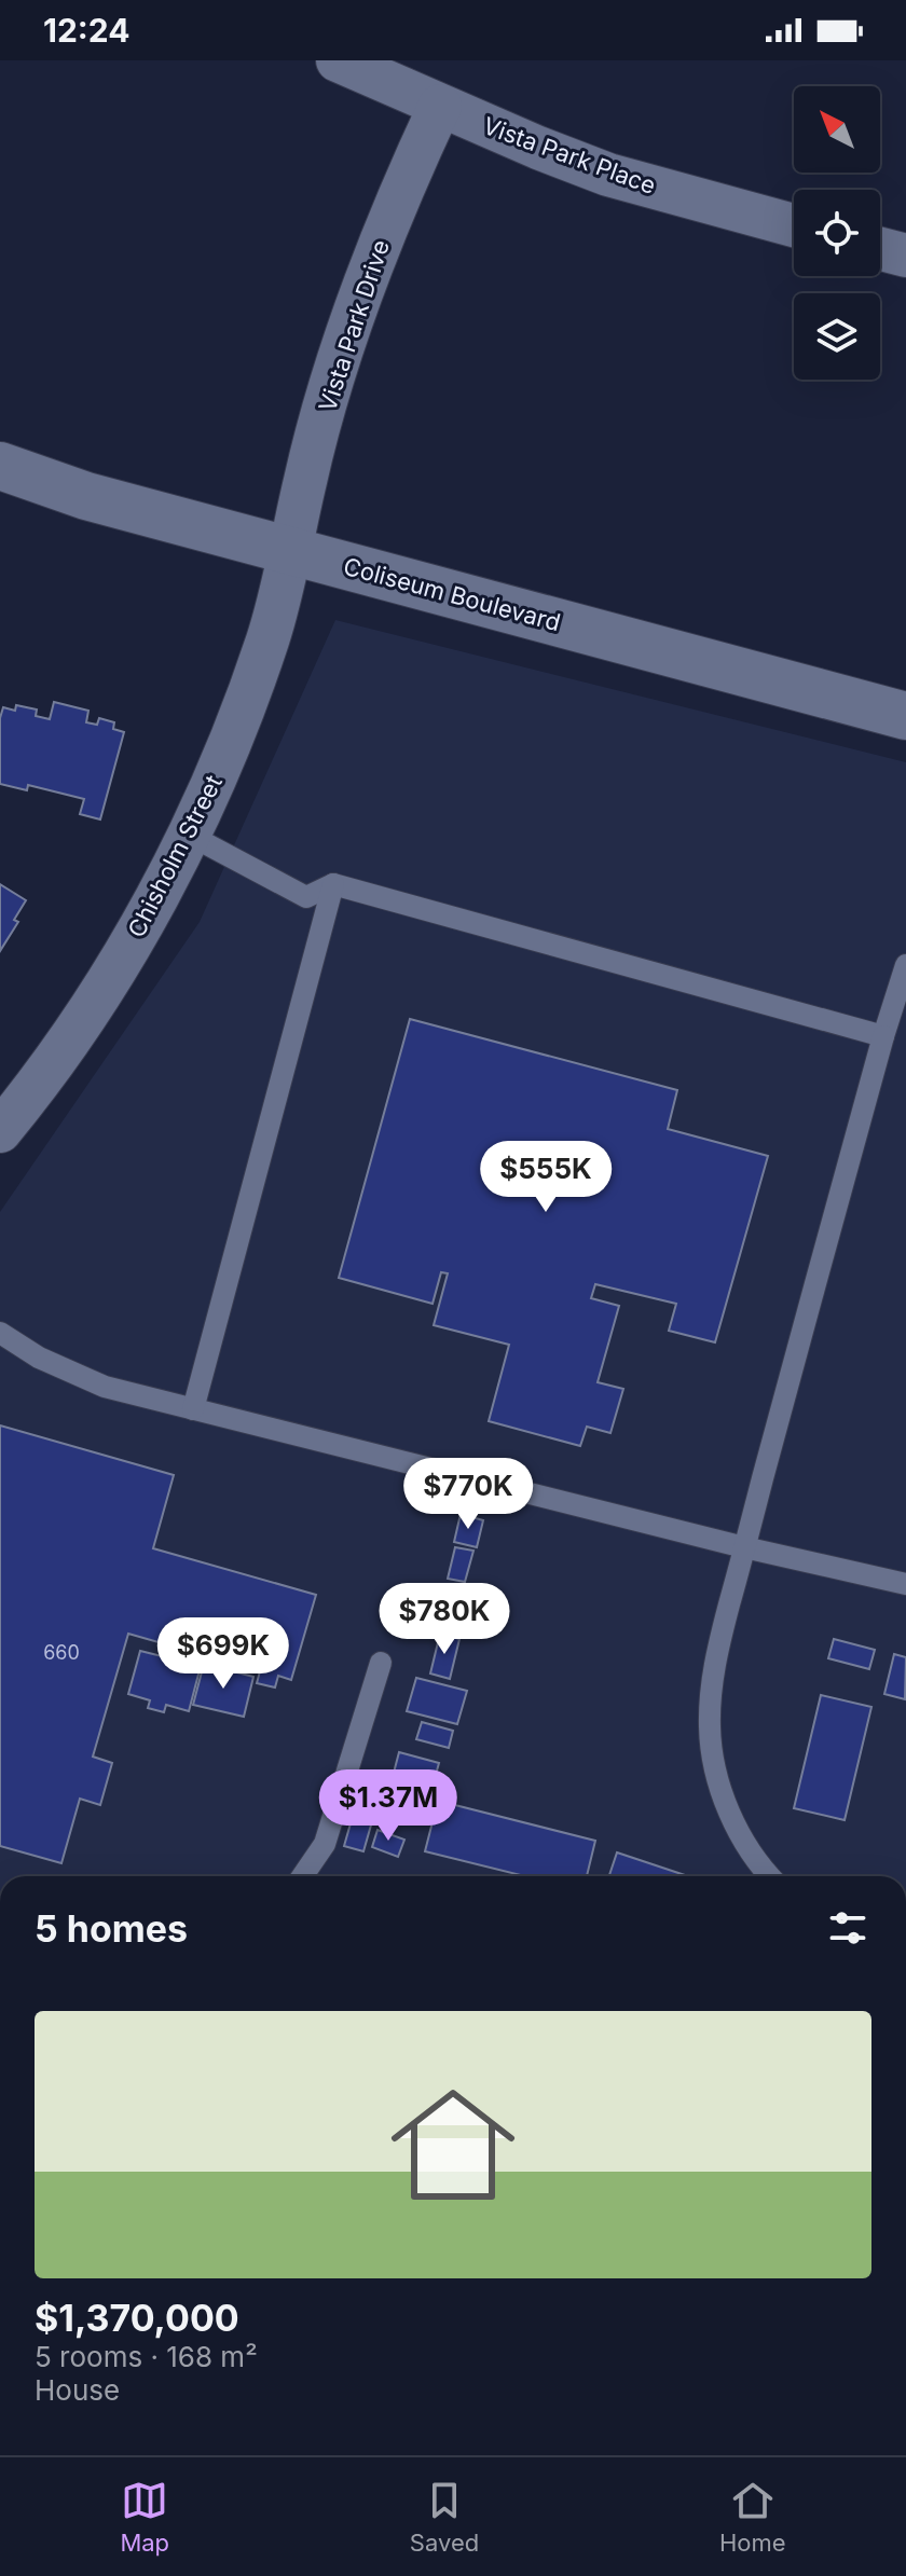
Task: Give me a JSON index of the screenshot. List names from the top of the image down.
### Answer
{
  "streets": {
    "main road": ["Coliseum Boulevard"],
    "street": ["Vista Park Place", "Vista Park Drive", "Chisholm Street"]
  },
  "crossings": [
    ["Vista Park Place", "Vista Park Drive"],
    ["Vista Park Drive", "Coliseum Boulevard"],
    ["Vista Park Drive", "Chisholm Street"],
    ["Coliseum Boulevard", "Chisholm Street"]
  ],
  "house_numbers": ["660"],
  "north": "top left",
  "page": {
    "status": "12:24",
    "price": [
      "$555K",
      "$770K",
      "$780K",
      "$699K",
      "$1.37M"
    ],
    "heading": "5 homes",
    "list": [
      {
        "name": "$1,370,000",
        "note": "5 rooms · 168 m² · House"
      }
    ],
    "tabs": ["Map", "Saved", "Home"]
  }
}
